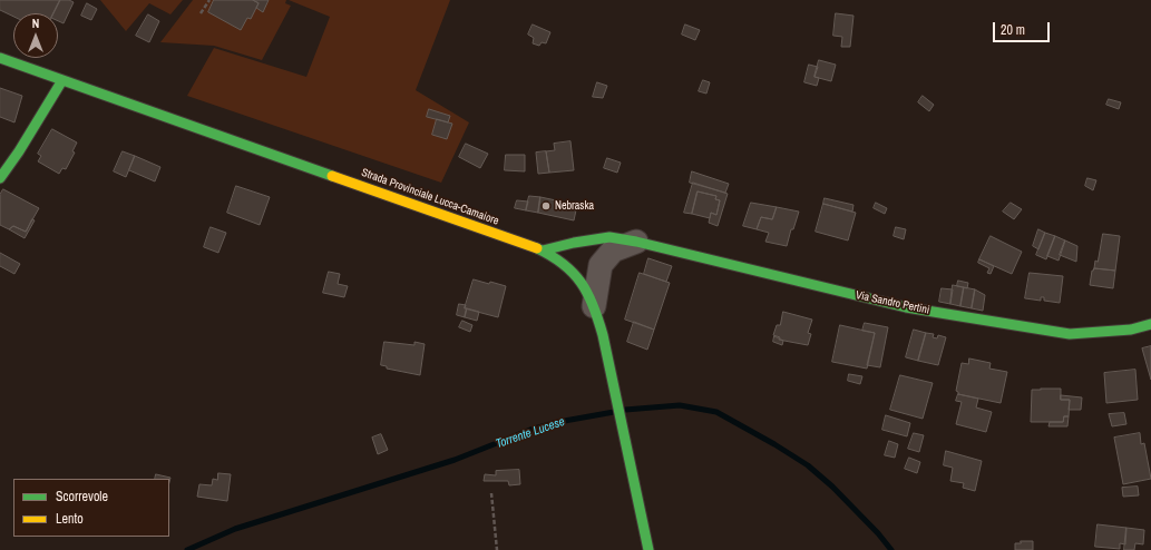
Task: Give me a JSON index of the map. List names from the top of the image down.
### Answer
{
  "streets": {
    "main road": ["Strada Provinciale Lucca-Camaiore", "Via Sandro Pertini"]
  },
  "crossings": [
    ["Strada Provinciale Lucca-Camaiore", "Via Sandro Pertini"]
  ],
  "water": ["Torrente Lucese"],
  "places": ["Nebraska"],
  "legend": ["Scorrevole", "Lento"],
  "scale_bar": "20 m",
  "north": "top"
}
